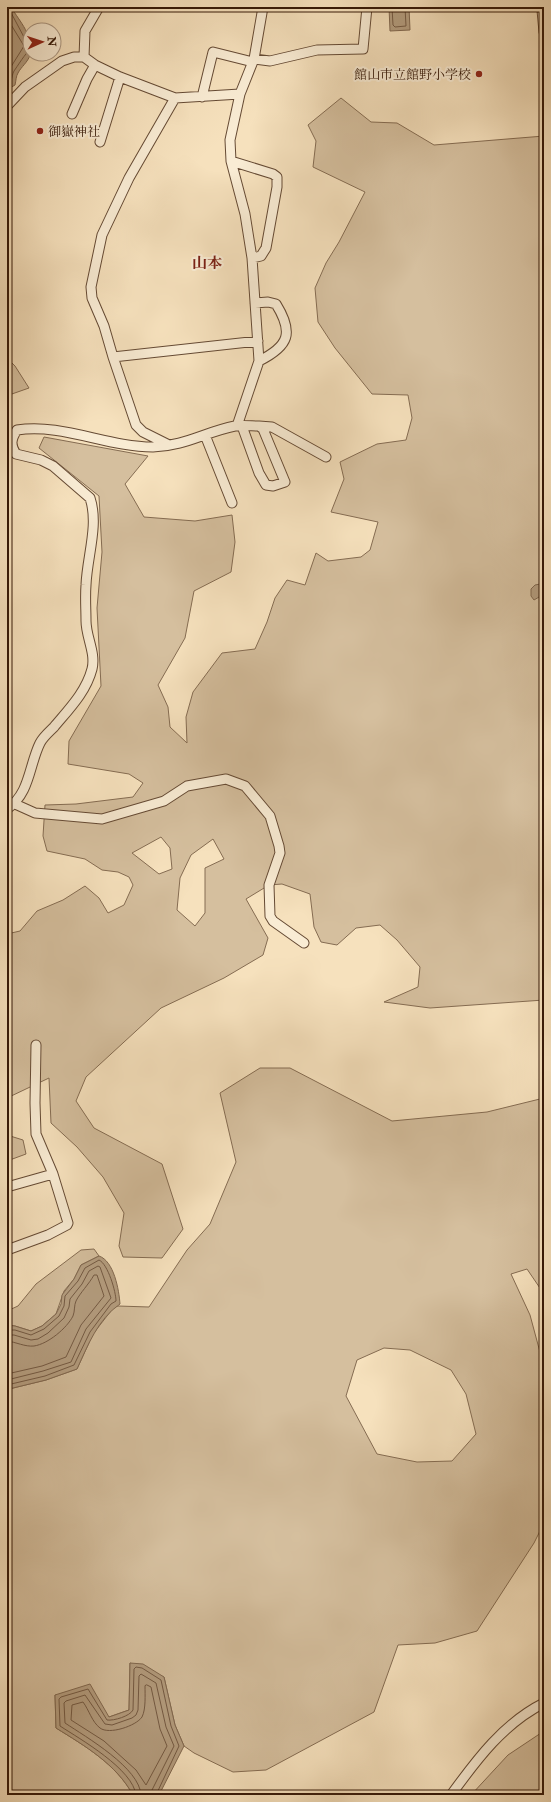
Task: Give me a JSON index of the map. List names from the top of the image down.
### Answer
{
  "districts": ["山本"],
  "places": ["館山市立館野小学校", "御嶽神社"],
  "north": "right"
}
